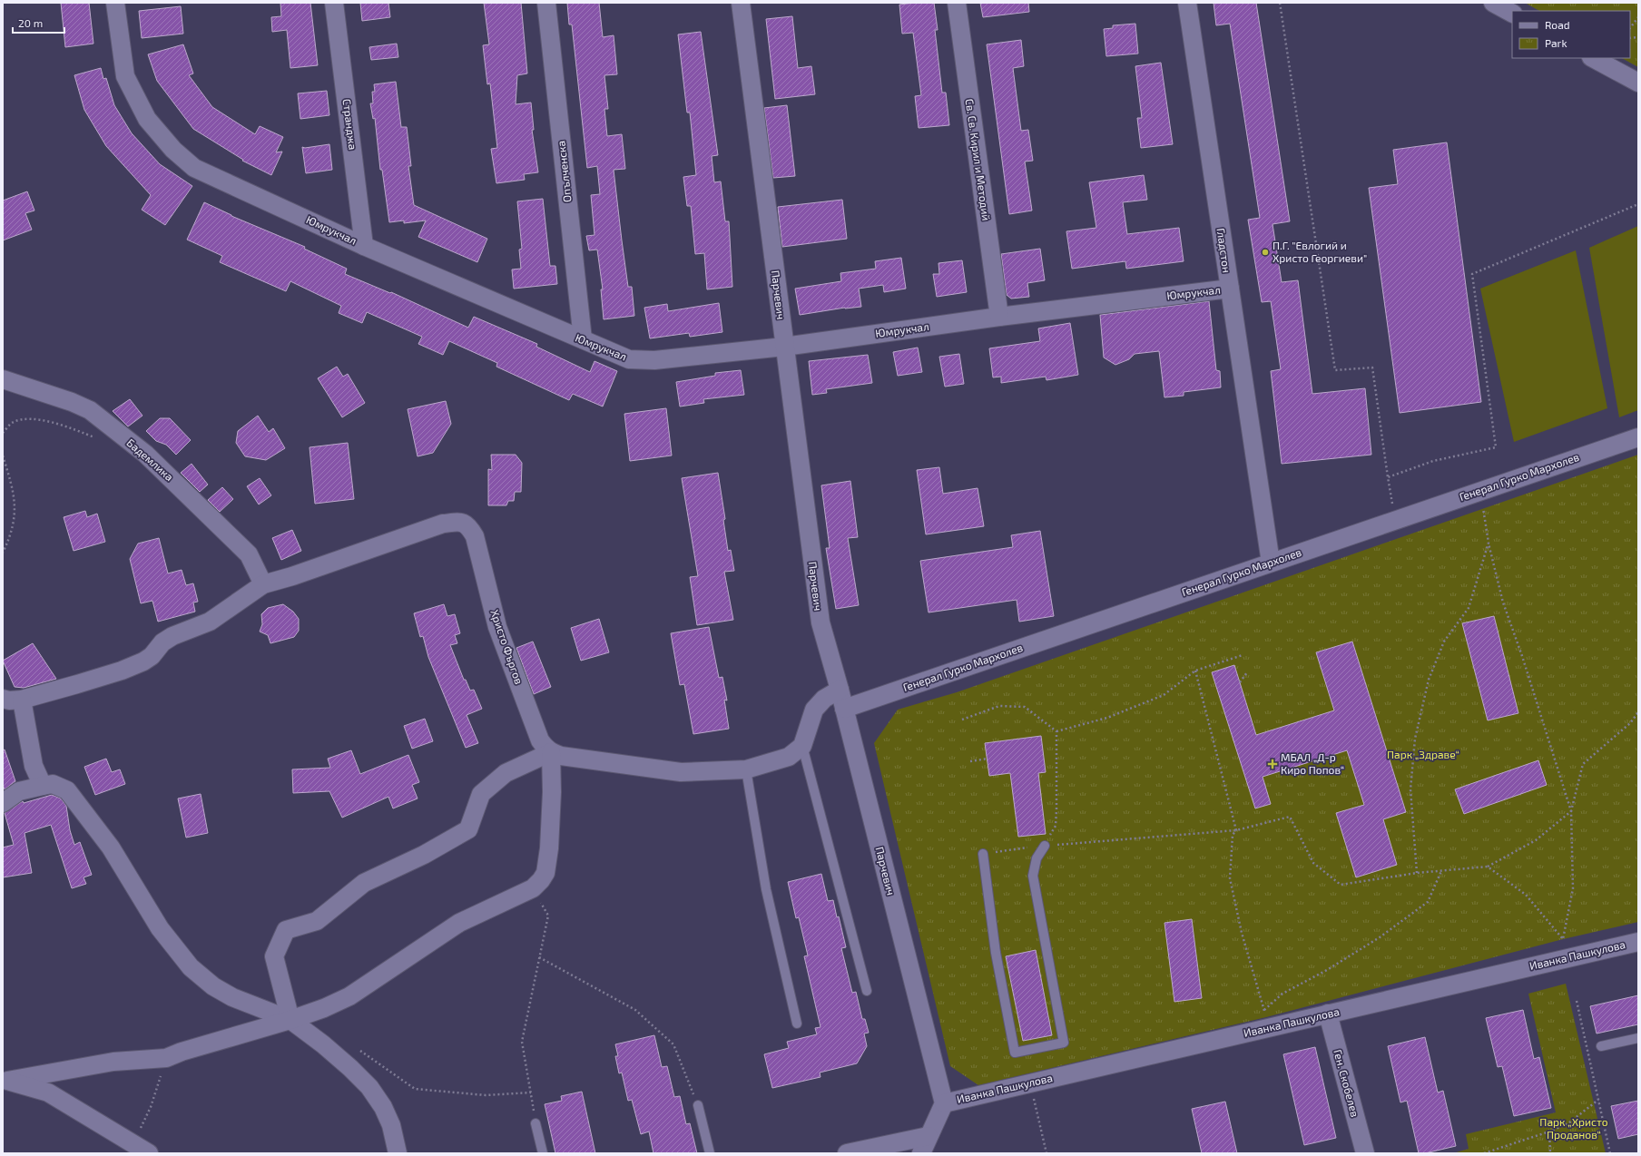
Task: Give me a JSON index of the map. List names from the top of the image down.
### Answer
{
  "streets": {
    "street": [
      "Странджа",
      "Св. Св. Кирил и Методий",
      "Опълченска",
      "Юмрукчал",
      "Гладстон",
      "Парчевич",
      "Бадемлика",
      "Генерал Гурко Мархолев",
      "Христо Фъргов",
      "Иванка Пашкулова",
      "Ген. Скобелев"
    ]
  },
  "crossings": [
    ["Странджа", "Юмрукчал"],
    ["Св. Св. Кирил и Методий", "Юмрукчал"],
    ["Опълченска", "Юмрукчал"],
    ["Юмрукчал", "Гладстон"],
    ["Юмрукчал", "Парчевич"],
    ["Гладстон", "Генерал Гурко Мархолев"],
    ["Парчевич", "Генерал Гурко Мархолев"],
    ["Парчевич", "Иванка Пашкулова"],
    ["Бадемлика", "Христо Фъргов"],
    ["Иванка Пашкулова", "Ген. Скобелев"]
  ],
  "parks": ["Парк „Здраве“", "Парк „Христо Проданов“"],
  "places": {
    "other": ["П.Г. \"Евлогий и Христо Георгиеви\""],
    "health": ["МБАЛ „Д-р Киро Попов“"]
  },
  "legend": ["Road", "Park"],
  "scale_bar": "20 m"
}
